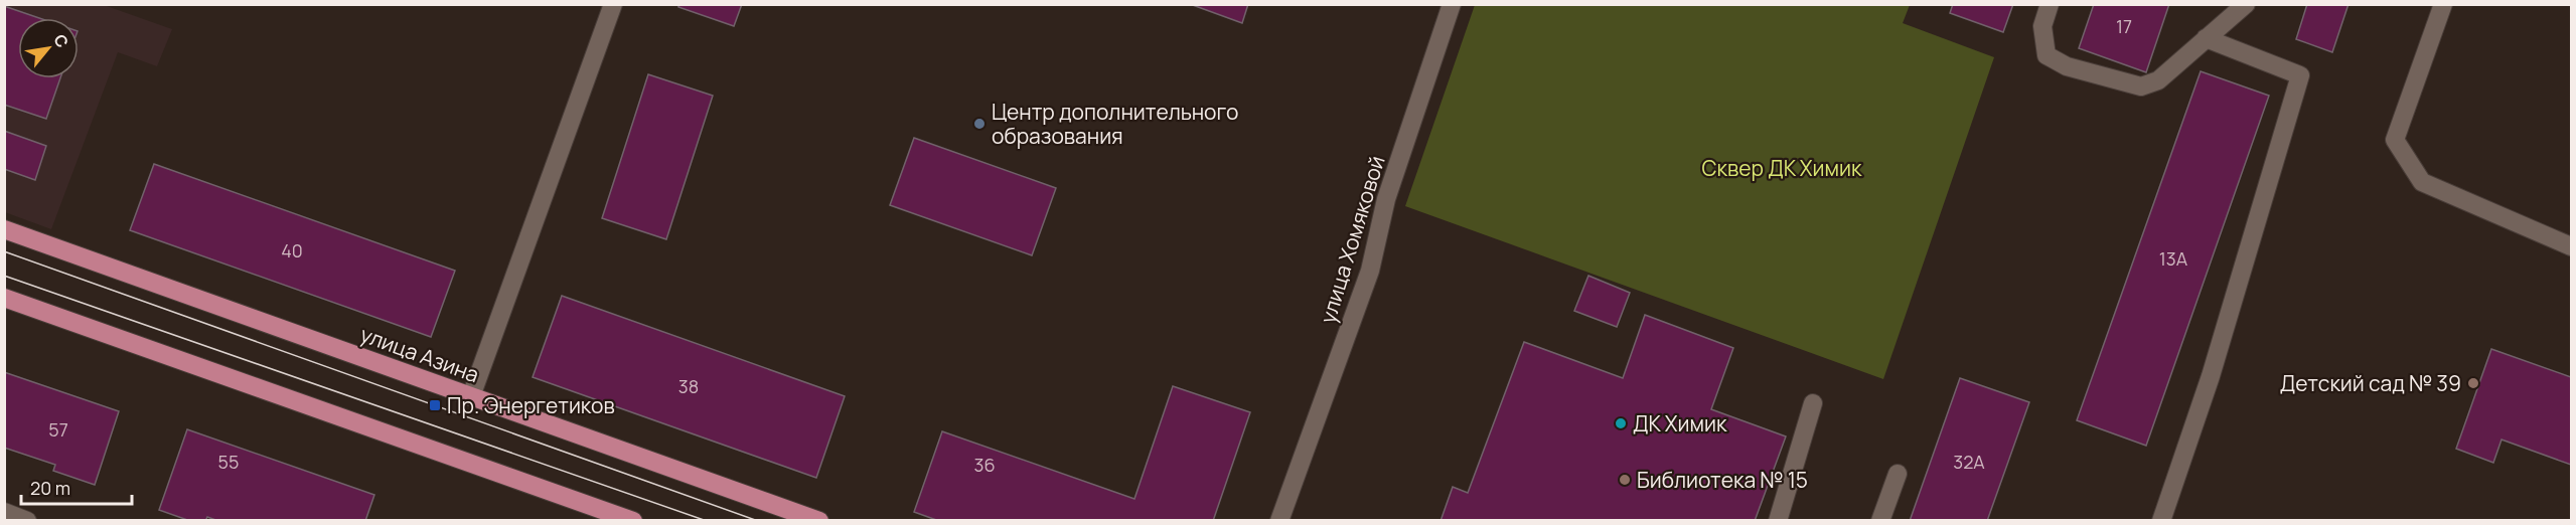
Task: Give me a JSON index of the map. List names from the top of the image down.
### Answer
{
  "streets": {
    "main road": ["улица Азина"],
    "street": ["улица Хомяковой"]
  },
  "parks": ["Сквер ДК Химик"],
  "places": {
    "other": [
      "Центр дополнительного образования",
      "Детский сад № 39",
      "ДК Химик",
      "Библиотека № 15"
    ],
    "transit": ["Пр. Энергетиков"]
  },
  "house_numbers": [
    "17",
    "40",
    "13А",
    "38",
    "57",
    "55",
    "32А",
    "36"
  ],
  "scale_bar": "20 m",
  "north": "top right"
}
